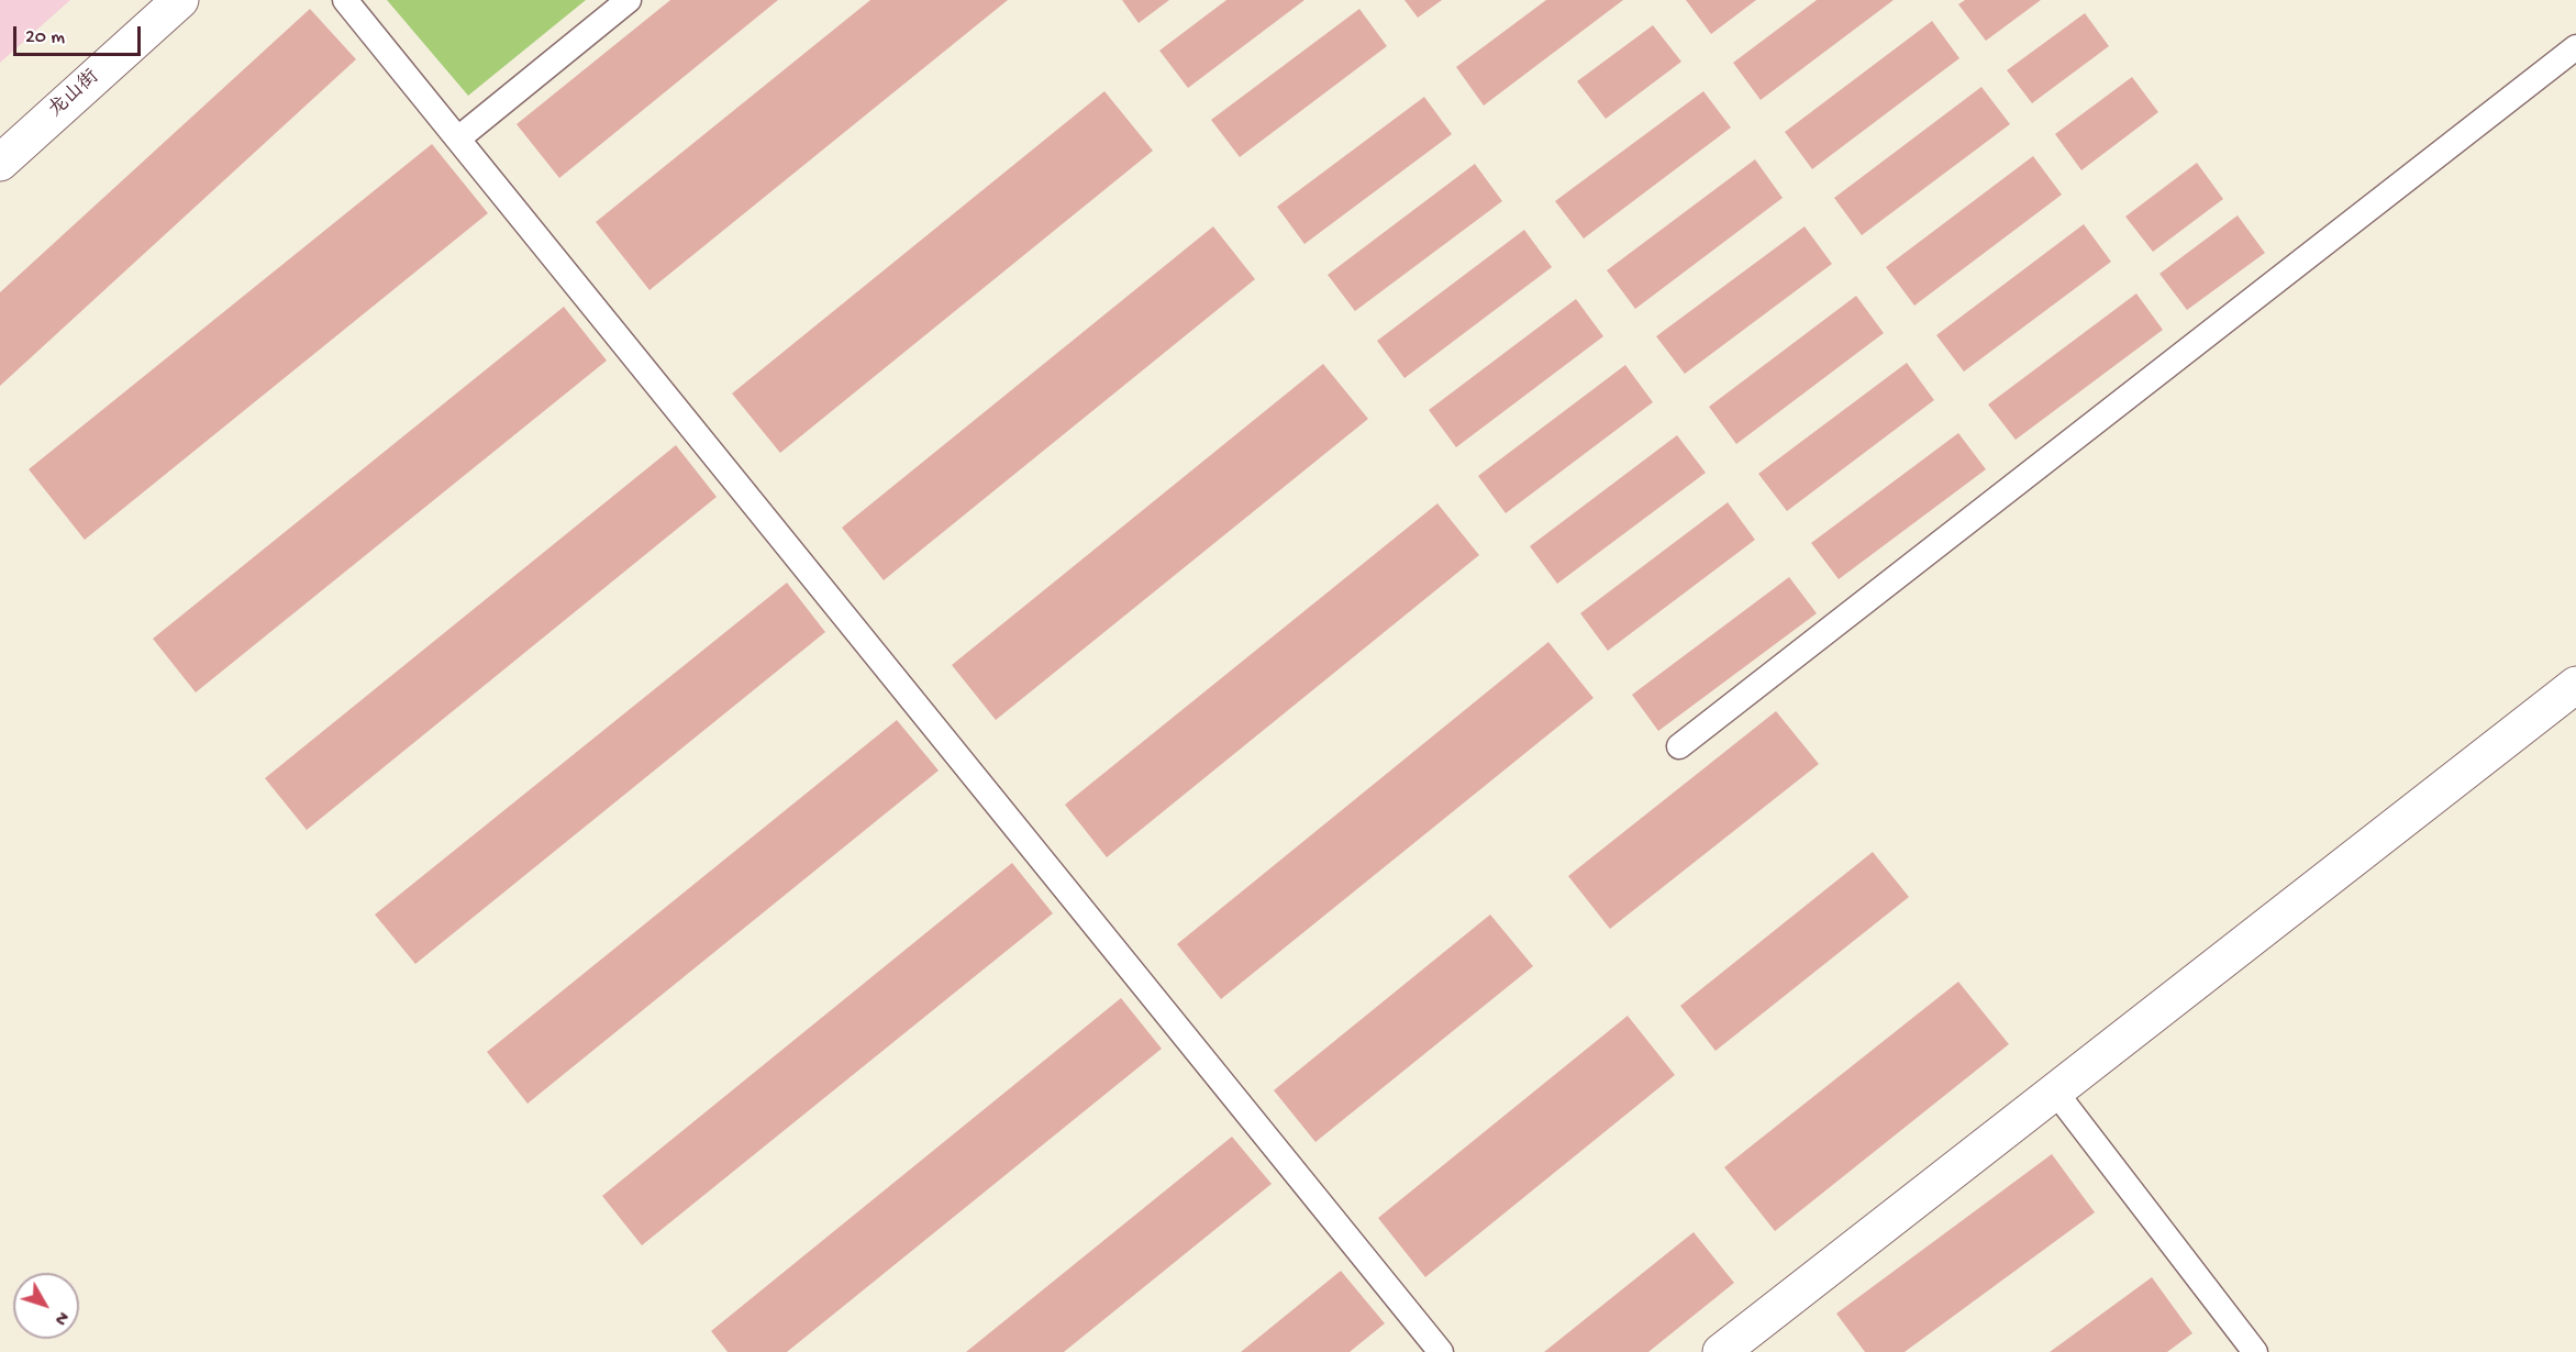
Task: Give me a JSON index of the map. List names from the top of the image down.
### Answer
{
  "streets": {
    "street": ["龙山街"]
  },
  "scale_bar": "20 m",
  "north": "bottom right"
}
